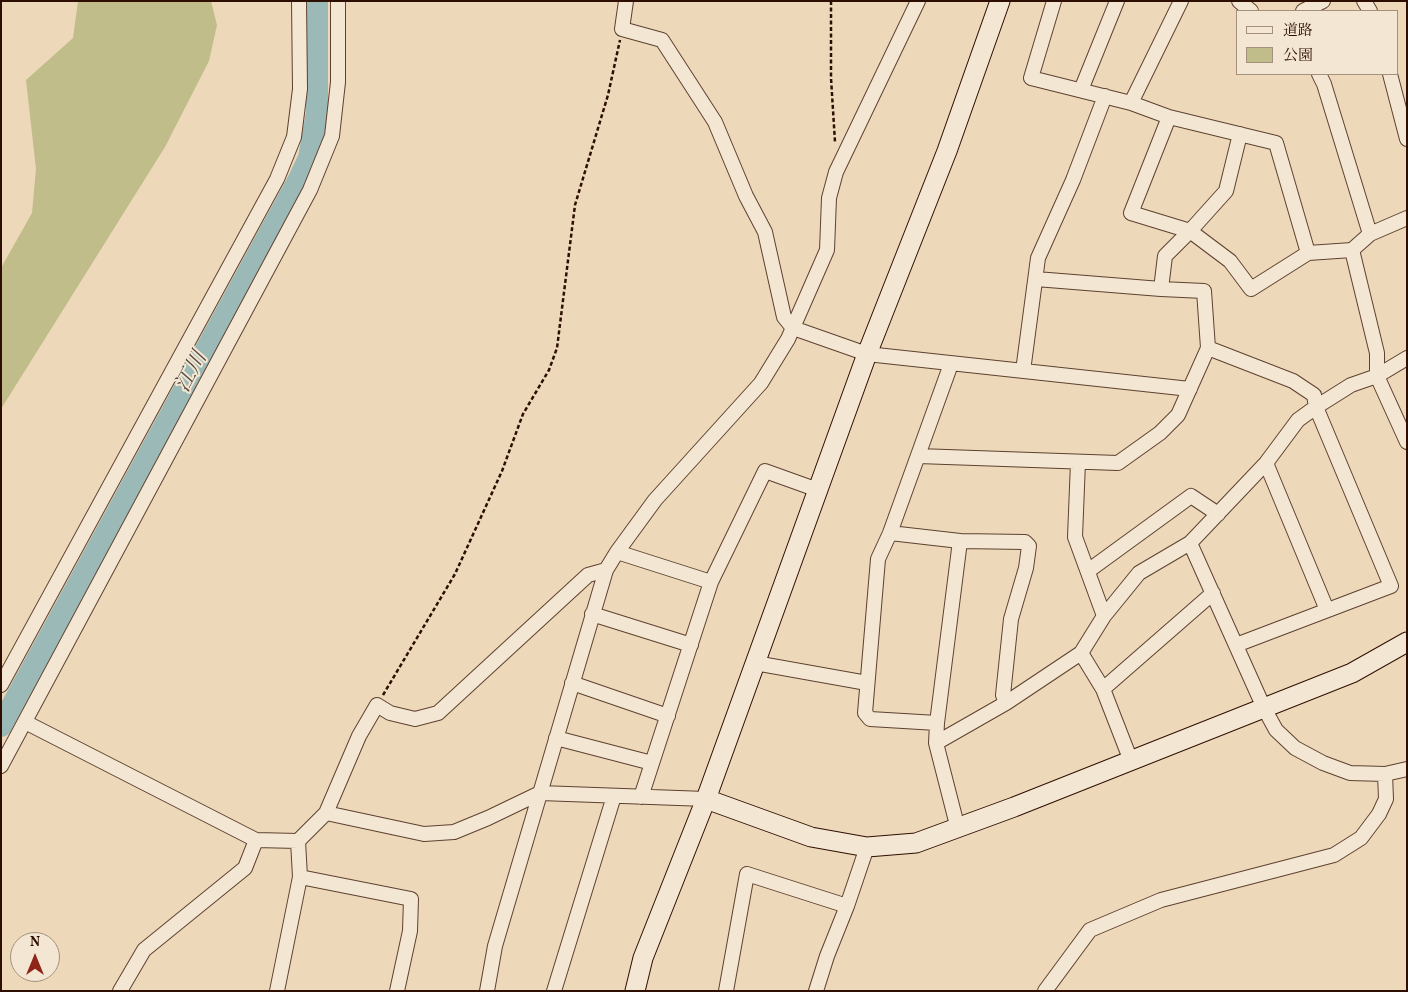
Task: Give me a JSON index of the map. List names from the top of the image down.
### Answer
{
  "water": ["江川"],
  "legend": ["道路", "公園"],
  "north": "top"
}
